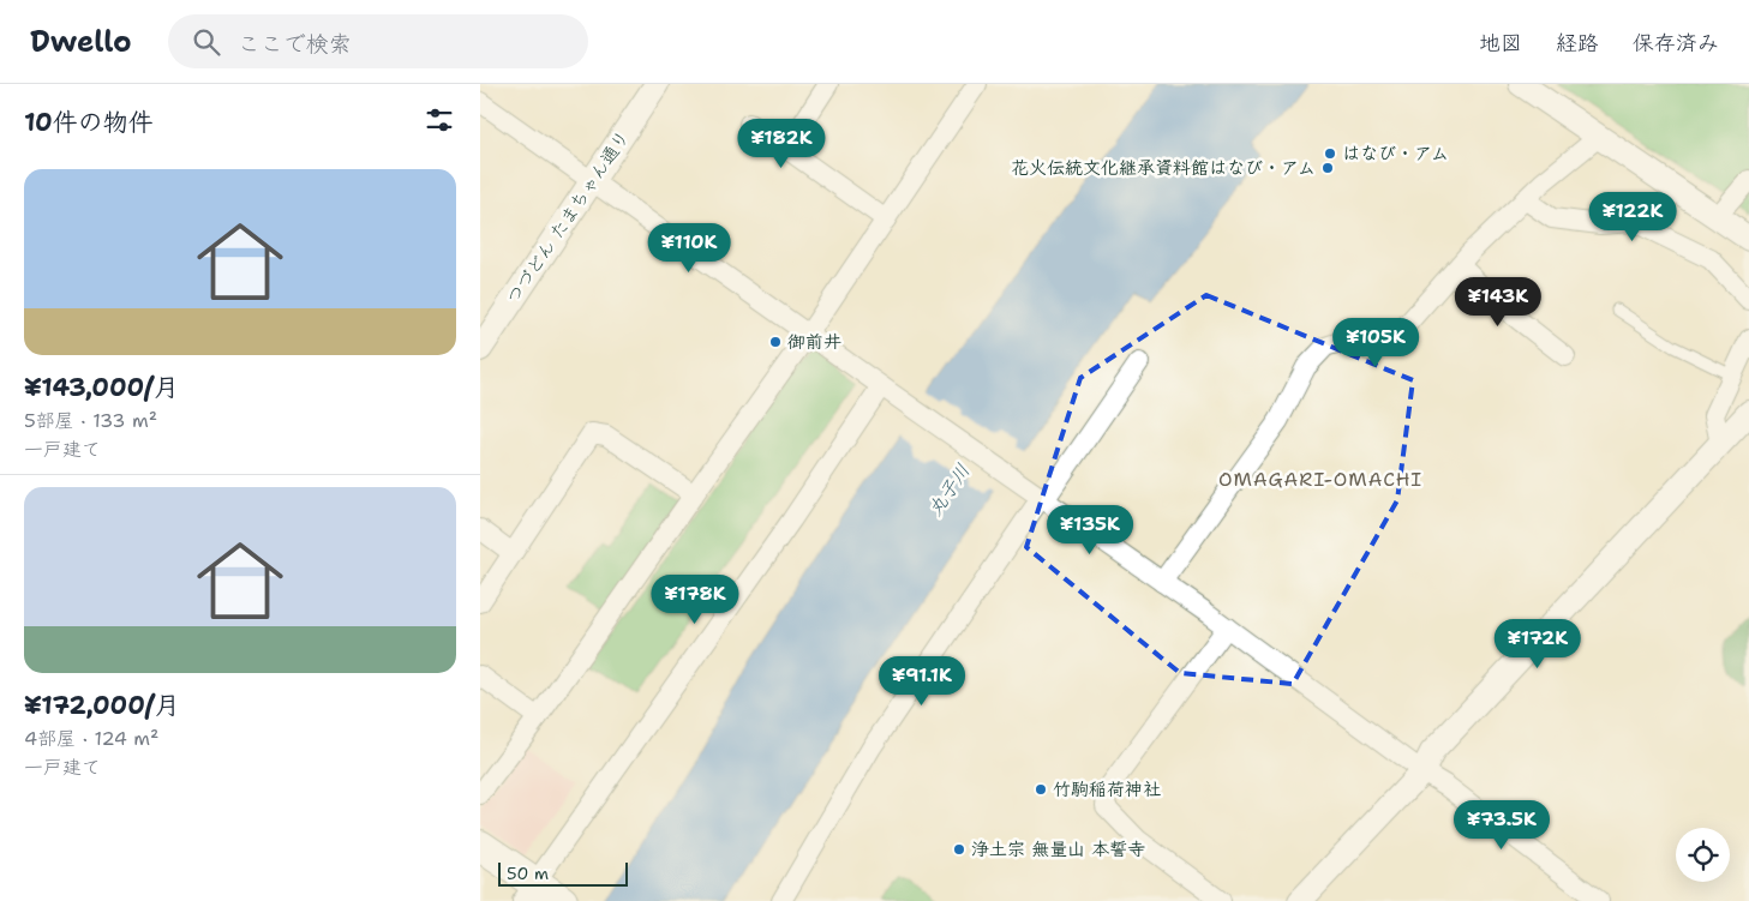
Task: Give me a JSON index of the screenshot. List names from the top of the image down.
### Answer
{
  "streets": {
    "street": ["つづどん たまちゃん通り"]
  },
  "districts": ["OMAGARI-OMACHI"],
  "water": ["丸子川"],
  "places": [
    "はなび・アム",
    "花火伝統文化継承資料館はなび・アム",
    "御前井",
    "竹駒稲荷神社",
    "浄土宗 無量山 本誓寺"
  ],
  "scale_bar": "50 m",
  "page": {
    "header": "Dwello",
    "search": "ここで検索",
    "nav": ["地図", "経路", "保存済み"],
    "heading": "10件の物件",
    "price": [
      "¥182K",
      "¥122K",
      "¥110K",
      "¥143K",
      "¥105K",
      "¥135K",
      "¥178K",
      "¥172K",
      "¥91.1K",
      "¥73.5K"
    ],
    "list": [
      {
        "name": "¥143,000/月",
        "note": "5部屋 · 133 m² · 一戸建て"
      },
      {
        "name": "¥172,000/月",
        "note": "4部屋 · 124 m² · 一戸建て"
      }
    ],
    "scale": "50 m"
  }
}
